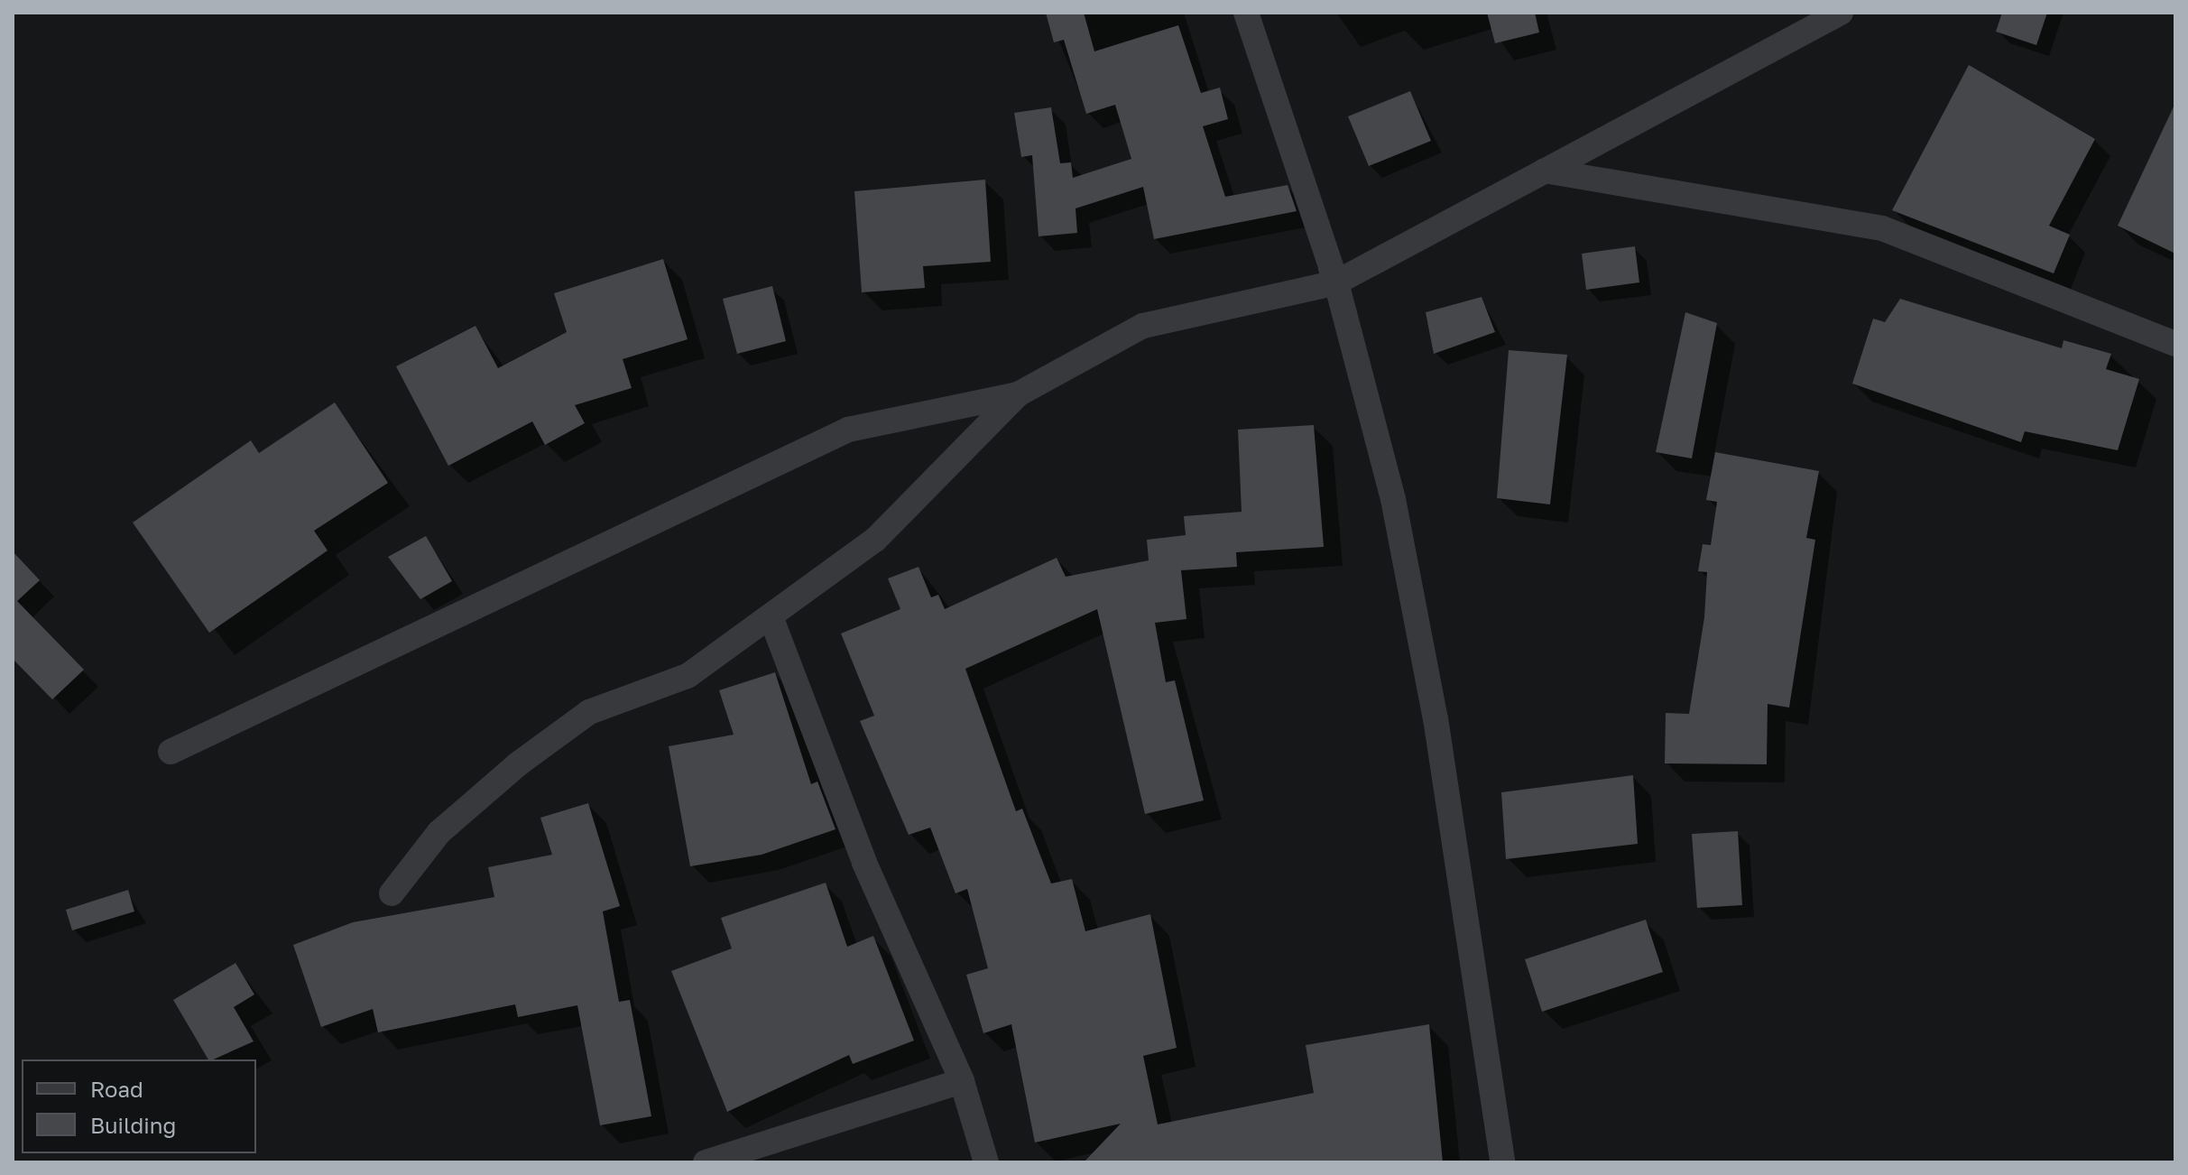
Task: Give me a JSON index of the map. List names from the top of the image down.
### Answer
{
  "legend": ["Road", "Building"]
}
